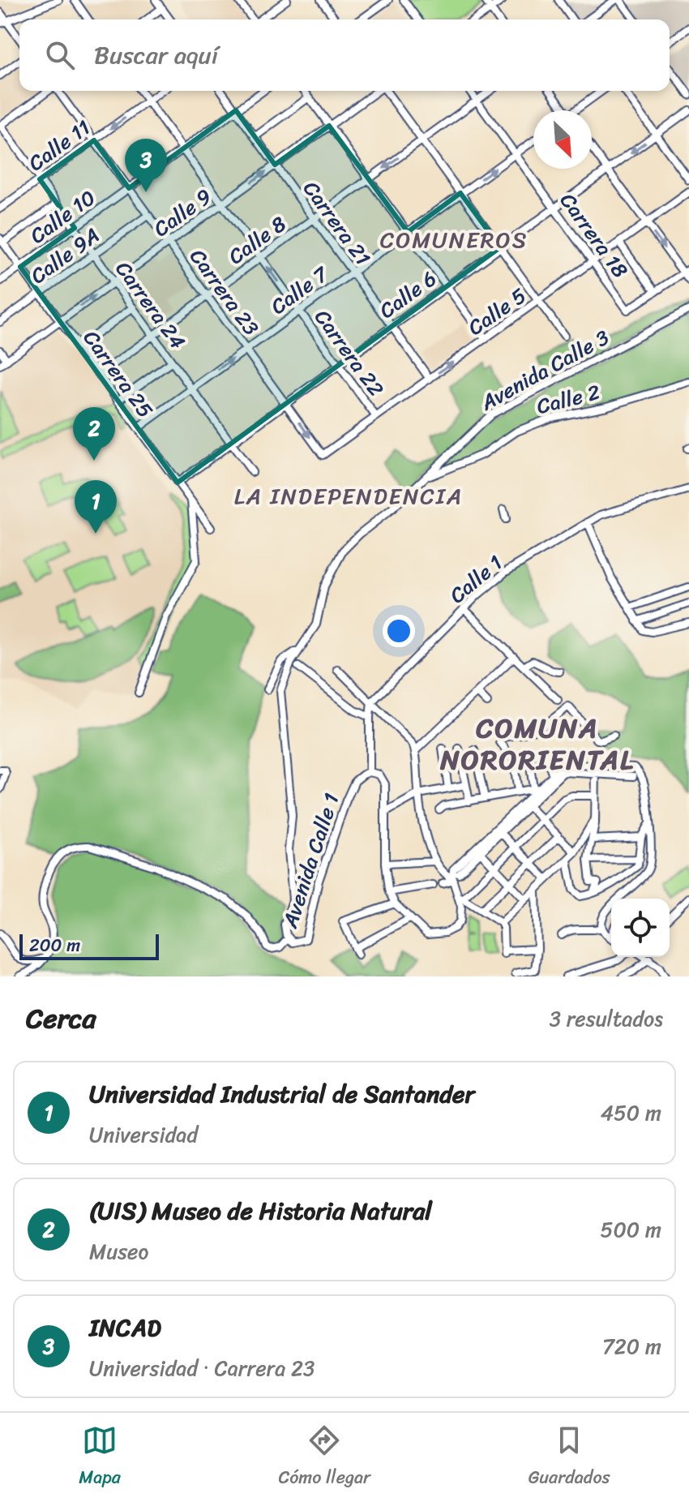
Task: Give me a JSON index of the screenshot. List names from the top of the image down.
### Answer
{
  "streets": {
    "street": [
      "Calle 11",
      "Calle 9",
      "Calle 10",
      "Carrera 21",
      "Carrera 18",
      "Calle 8",
      "Calle 9A",
      "Calle 7",
      "Carrera 23",
      "Calle 6",
      "Carrera 24",
      "Calle 5",
      "Carrera 22",
      "Avenida Calle 3",
      "Carrera 25",
      "Calle 2",
      "Calle 1",
      "Avenida Calle 1"
    ]
  },
  "crossings": [
    ["Calle 11", "Carrera 23"],
    ["Calle 11", "Carrera 24"],
    ["Calle 11", "Carrera 22"],
    ["Calle 9", "Carrera 21"],
    ["Calle 9", "Carrera 23"],
    ["Calle 9", "Carrera 24"],
    ["Calle 9", "Carrera 22"],
    ["Calle 9", "Carrera 25"],
    ["Calle 10", "Carrera 21"],
    ["Calle 10", "Carrera 23"],
    ["Calle 10", "Carrera 24"],
    ["Calle 10", "Carrera 22"],
    ["Calle 10", "Carrera 25"],
    ["Carrera 21", "Calle 8"],
    ["Carrera 21", "Calle 7"],
    ["Carrera 21", "Calle 6"],
    ["Carrera 21", "Calle 5"],
    ["Carrera 18", "Calle 8"],
    ["Carrera 18", "Calle 7"],
    ["Carrera 18", "Calle 6"],
    ["Carrera 18", "Calle 5"],
    ["Calle 8", "Carrera 23"],
    ["Calle 8", "Carrera 24"],
    ["Calle 8", "Carrera 22"],
    ["Calle 8", "Carrera 25"],
    ["Calle 9A", "Carrera 23"],
    ["Calle 9A", "Carrera 24"],
    ["Calle 9A", "Carrera 25"],
    ["Calle 7", "Carrera 23"],
    ["Calle 7", "Carrera 24"],
    ["Calle 7", "Carrera 22"],
    ["Calle 7", "Carrera 25"],
    ["Carrera 23", "Calle 6"],
    ["Carrera 23", "Calle 5"],
    ["Calle 6", "Carrera 24"],
    ["Calle 6", "Carrera 22"],
    ["Calle 6", "Carrera 25"],
    ["Calle 5", "Carrera 22"],
    ["Avenida Calle 3", "Calle 2"],
    ["Avenida Calle 3", "Avenida Calle 1"]
  ],
  "districts": ["COMUNEROS", "LA INDEPENDENCIA", "COMUNA NORORIENTAL"],
  "scale_bar": "200 m",
  "north": "bottom right",
  "page": {
    "search": "Buscar aquí",
    "pins": ["3", "2", "1"],
    "scale": "200 m",
    "heading": ["Cerca", "3 resultados"],
    "list": [
      {
        "mark": "1",
        "name": "Universidad Industrial de Santander",
        "note": "Universidad",
        "value": "450 m"
      },
      {
        "mark": "2",
        "name": "(UIS) Museo de Historia Natural",
        "note": "Museo",
        "value": "500 m"
      },
      {
        "mark": "3",
        "name": "INCAD",
        "note": "Universidad · Carrera 23",
        "value": "720 m"
      }
    ],
    "nav": ["Mapa", "Cómo llegar", "Guardados"]
  }
}
